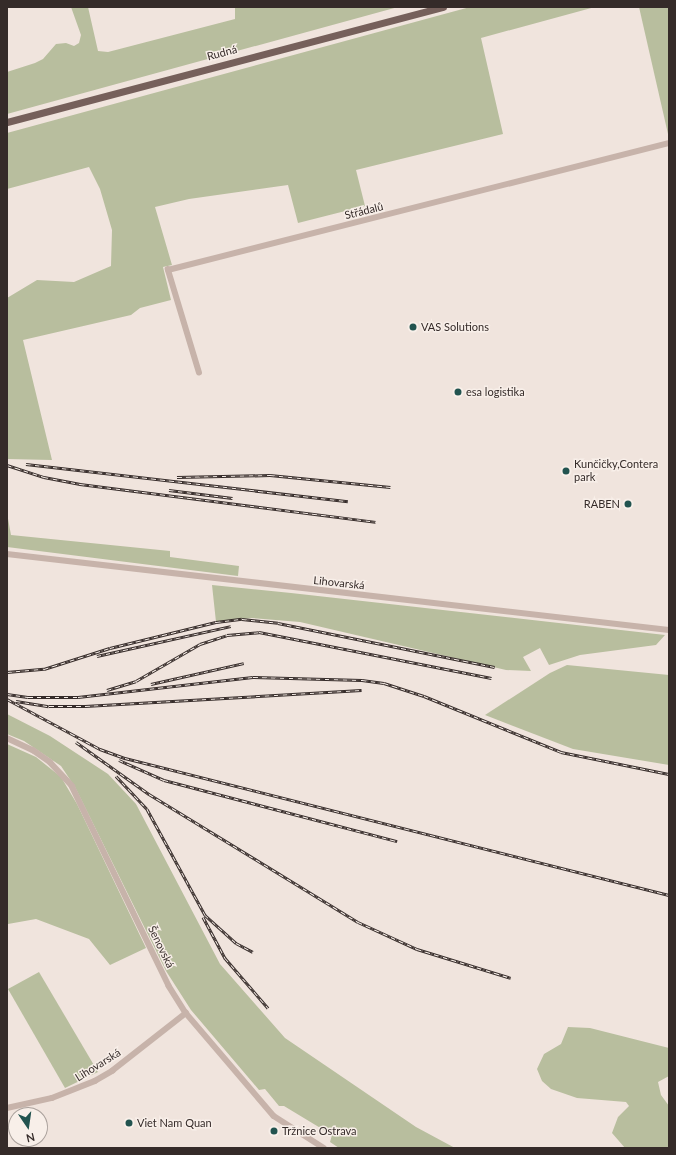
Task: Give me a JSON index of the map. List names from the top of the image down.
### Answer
{
  "streets": {
    "main road": ["Rudná"],
    "street": ["Střádalů", "Lihovarská", "Šenovská"]
  },
  "crossings": [
    ["Lihovarská", "Šenovská"]
  ],
  "places": [
    "VAS Solutions",
    "esa logistika",
    "Kunčičky,Contera park",
    "RABEN",
    "Viet Nam Quan",
    "Tržnice Ostrava"
  ],
  "north": "bottom"
}
